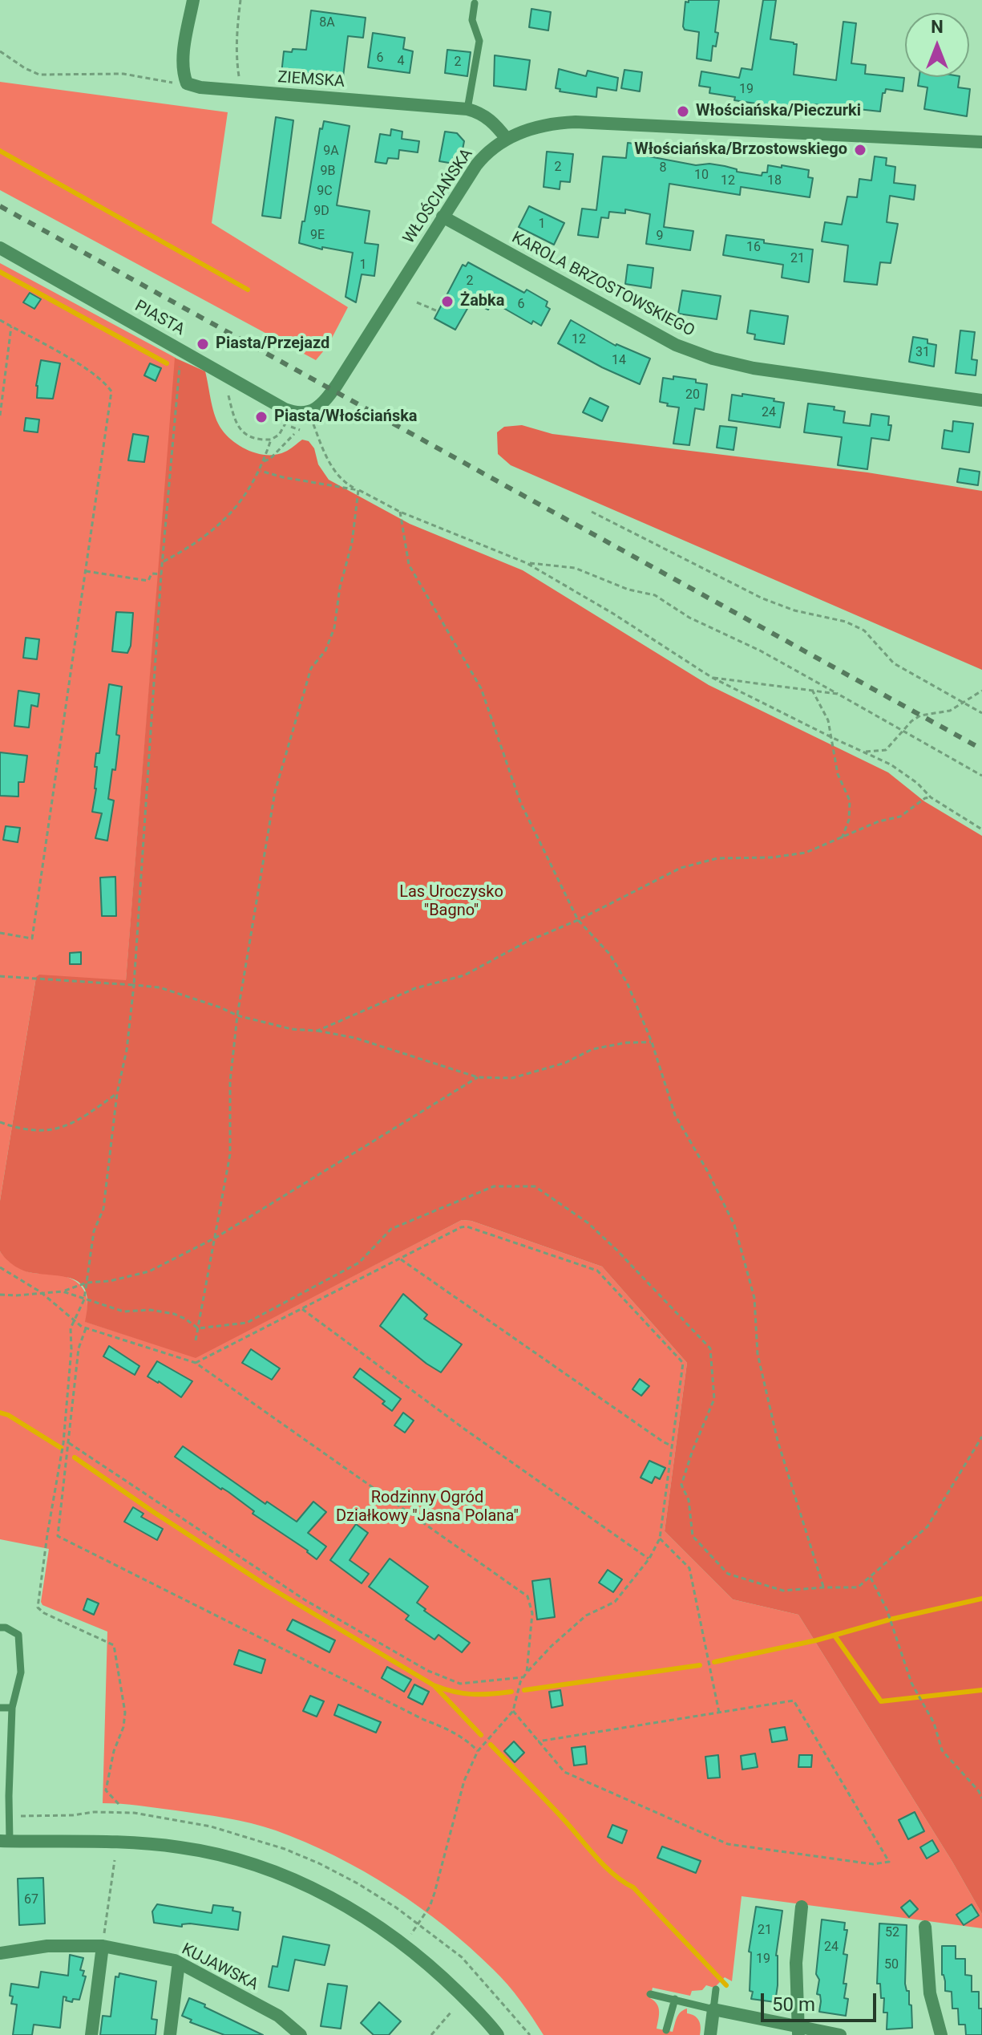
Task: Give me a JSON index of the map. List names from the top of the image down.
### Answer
{
  "streets": {
    "street": [
      "ZIEMSKA",
      "WŁOŚCIAŃSKA",
      "KAROLA BRZOSTOWSKIEGO",
      "PIASTA",
      "KUJAWSKA"
    ]
  },
  "crossings": [
    ["ZIEMSKA", "WŁOŚCIAŃSKA"],
    ["WŁOŚCIAŃSKA", "KAROLA BRZOSTOWSKIEGO"]
  ],
  "parks": ["Las Uroczysko \"Bagno\"", "Rodzinny Ogród Działkowy \"Jasna Polana\""],
  "places": [
    "Włościańska/Pieczurki",
    "Włościańska/Brzostowskiego",
    "Żabka",
    "Piasta/Przejazd",
    "Piasta/Włościańska"
  ],
  "house_numbers": [
    "8A",
    "6",
    "4",
    "2",
    "19",
    "9A",
    "2",
    "8",
    "9B",
    "10",
    "12",
    "18",
    "9C",
    "9D",
    "1",
    "9E",
    "9",
    "16",
    "21",
    "1",
    "2",
    "6",
    "12",
    "31",
    "14",
    "20",
    "24",
    "67",
    "21",
    "52",
    "24",
    "19",
    "50"
  ],
  "scale_bar": "50 m",
  "north": "top"
}
